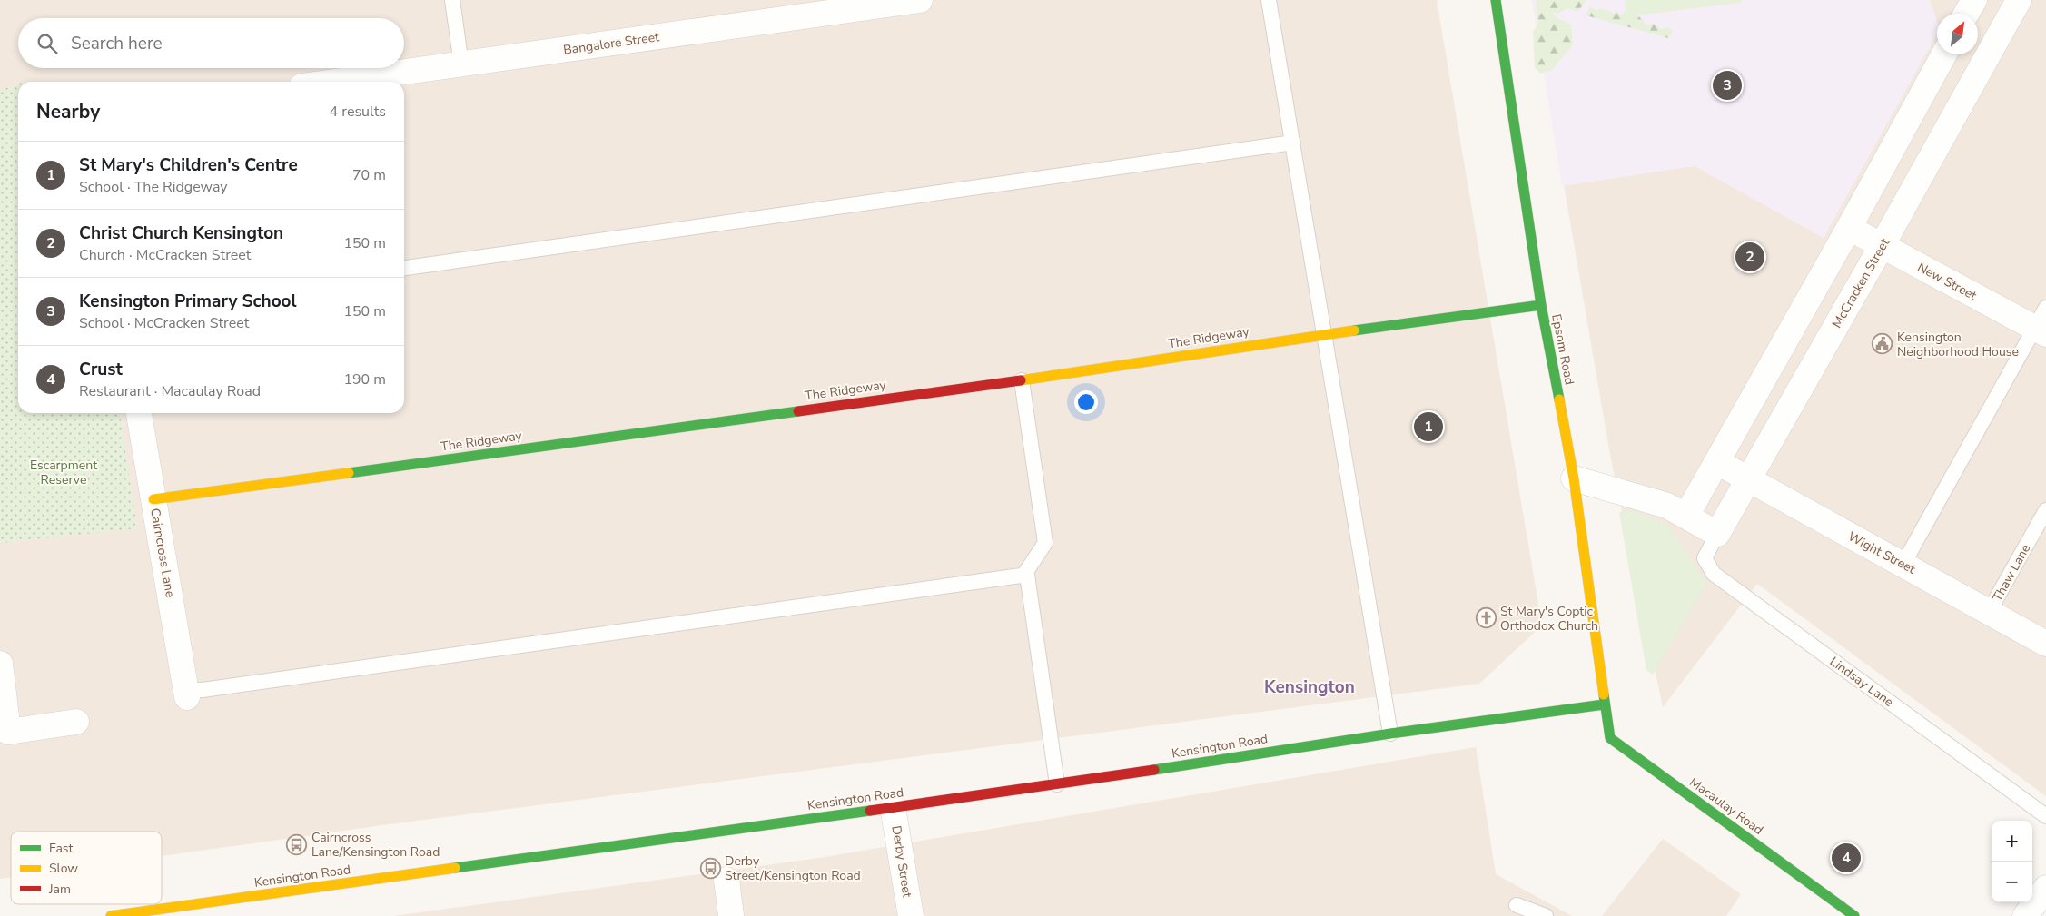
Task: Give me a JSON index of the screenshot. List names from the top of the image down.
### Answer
{
  "streets": {
    "street": [
      "Bangalore Street",
      "New Street",
      "McCracken Street",
      "The Ridgeway",
      "Epsom Road",
      "Cairncross Lane",
      "Wight Street",
      "Kensington Road",
      "Macaulay Road",
      "Derby Street"
    ],
    "lane": ["Thaw Lane", "Lindsay Lane"]
  },
  "crossings": [
    ["New Street", "McCracken Street"],
    ["McCracken Street", "Wight Street"],
    ["McCracken Street", "Lindsay Lane"],
    ["The Ridgeway", "Epsom Road"],
    ["The Ridgeway", "Cairncross Lane"],
    ["Epsom Road", "Kensington Road"],
    ["Epsom Road", "Macaulay Road"],
    ["Wight Street", "Thaw Lane"],
    ["Kensington Road", "Macaulay Road"],
    ["Kensington Road", "Derby Street"]
  ],
  "districts": ["Kensington"],
  "parks": ["Escarpment Reserve"],
  "places": {
    "public building": ["Kensington Neighborhood House"],
    "church": ["St Mary's Coptic Orthodox Church"],
    "bus stop": ["Cairncross Lane/Kensington Road", "Derby Street/Kensington Road"]
  },
  "legend": ["Fast", "Slow", "Jam"],
  "north": "top right",
  "page": {
    "search": "Search here",
    "pins": [
      "3",
      "2",
      "1",
      "4"
    ],
    "heading": ["Nearby", "4 results"],
    "list": [
      {
        "mark": "1",
        "name": "St Mary's Children's Centre",
        "note": "School · The Ridgeway",
        "value": "70 m"
      },
      {
        "mark": "2",
        "name": "Christ Church Kensington",
        "note": "Church · McCracken Street",
        "value": "150 m"
      },
      {
        "mark": "3",
        "name": "Kensington Primary School",
        "note": "School · McCracken Street",
        "value": "150 m"
      },
      {
        "mark": "4",
        "name": "Crust",
        "note": "Restaurant · Macaulay Road",
        "value": "190 m"
      }
    ],
    "map_buttons": ["+", "−"]
  }
}
